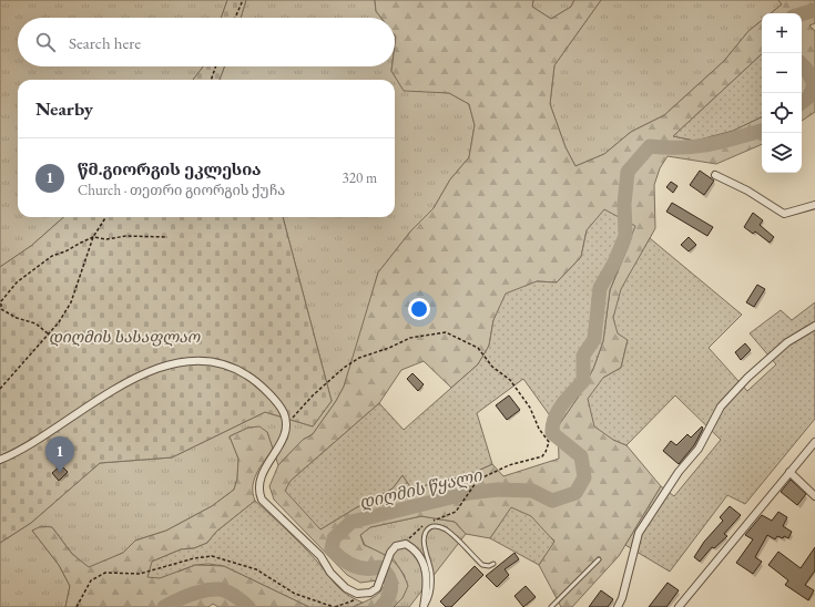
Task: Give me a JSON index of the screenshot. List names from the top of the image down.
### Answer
{
  "water": ["დიღმის წყალი"],
  "parks": ["დიღმის სასაფლაო"],
  "page": {
    "map_buttons": ["+", "−"],
    "search": "Search here",
    "heading": "Nearby",
    "list": [
      {
        "mark": "1",
        "name": "წმ.გიორგის ეკლესია",
        "note": "Church · თეთრი გიორგის ქუჩა",
        "value": "320 m"
      }
    ],
    "pins": "1"
  }
}
